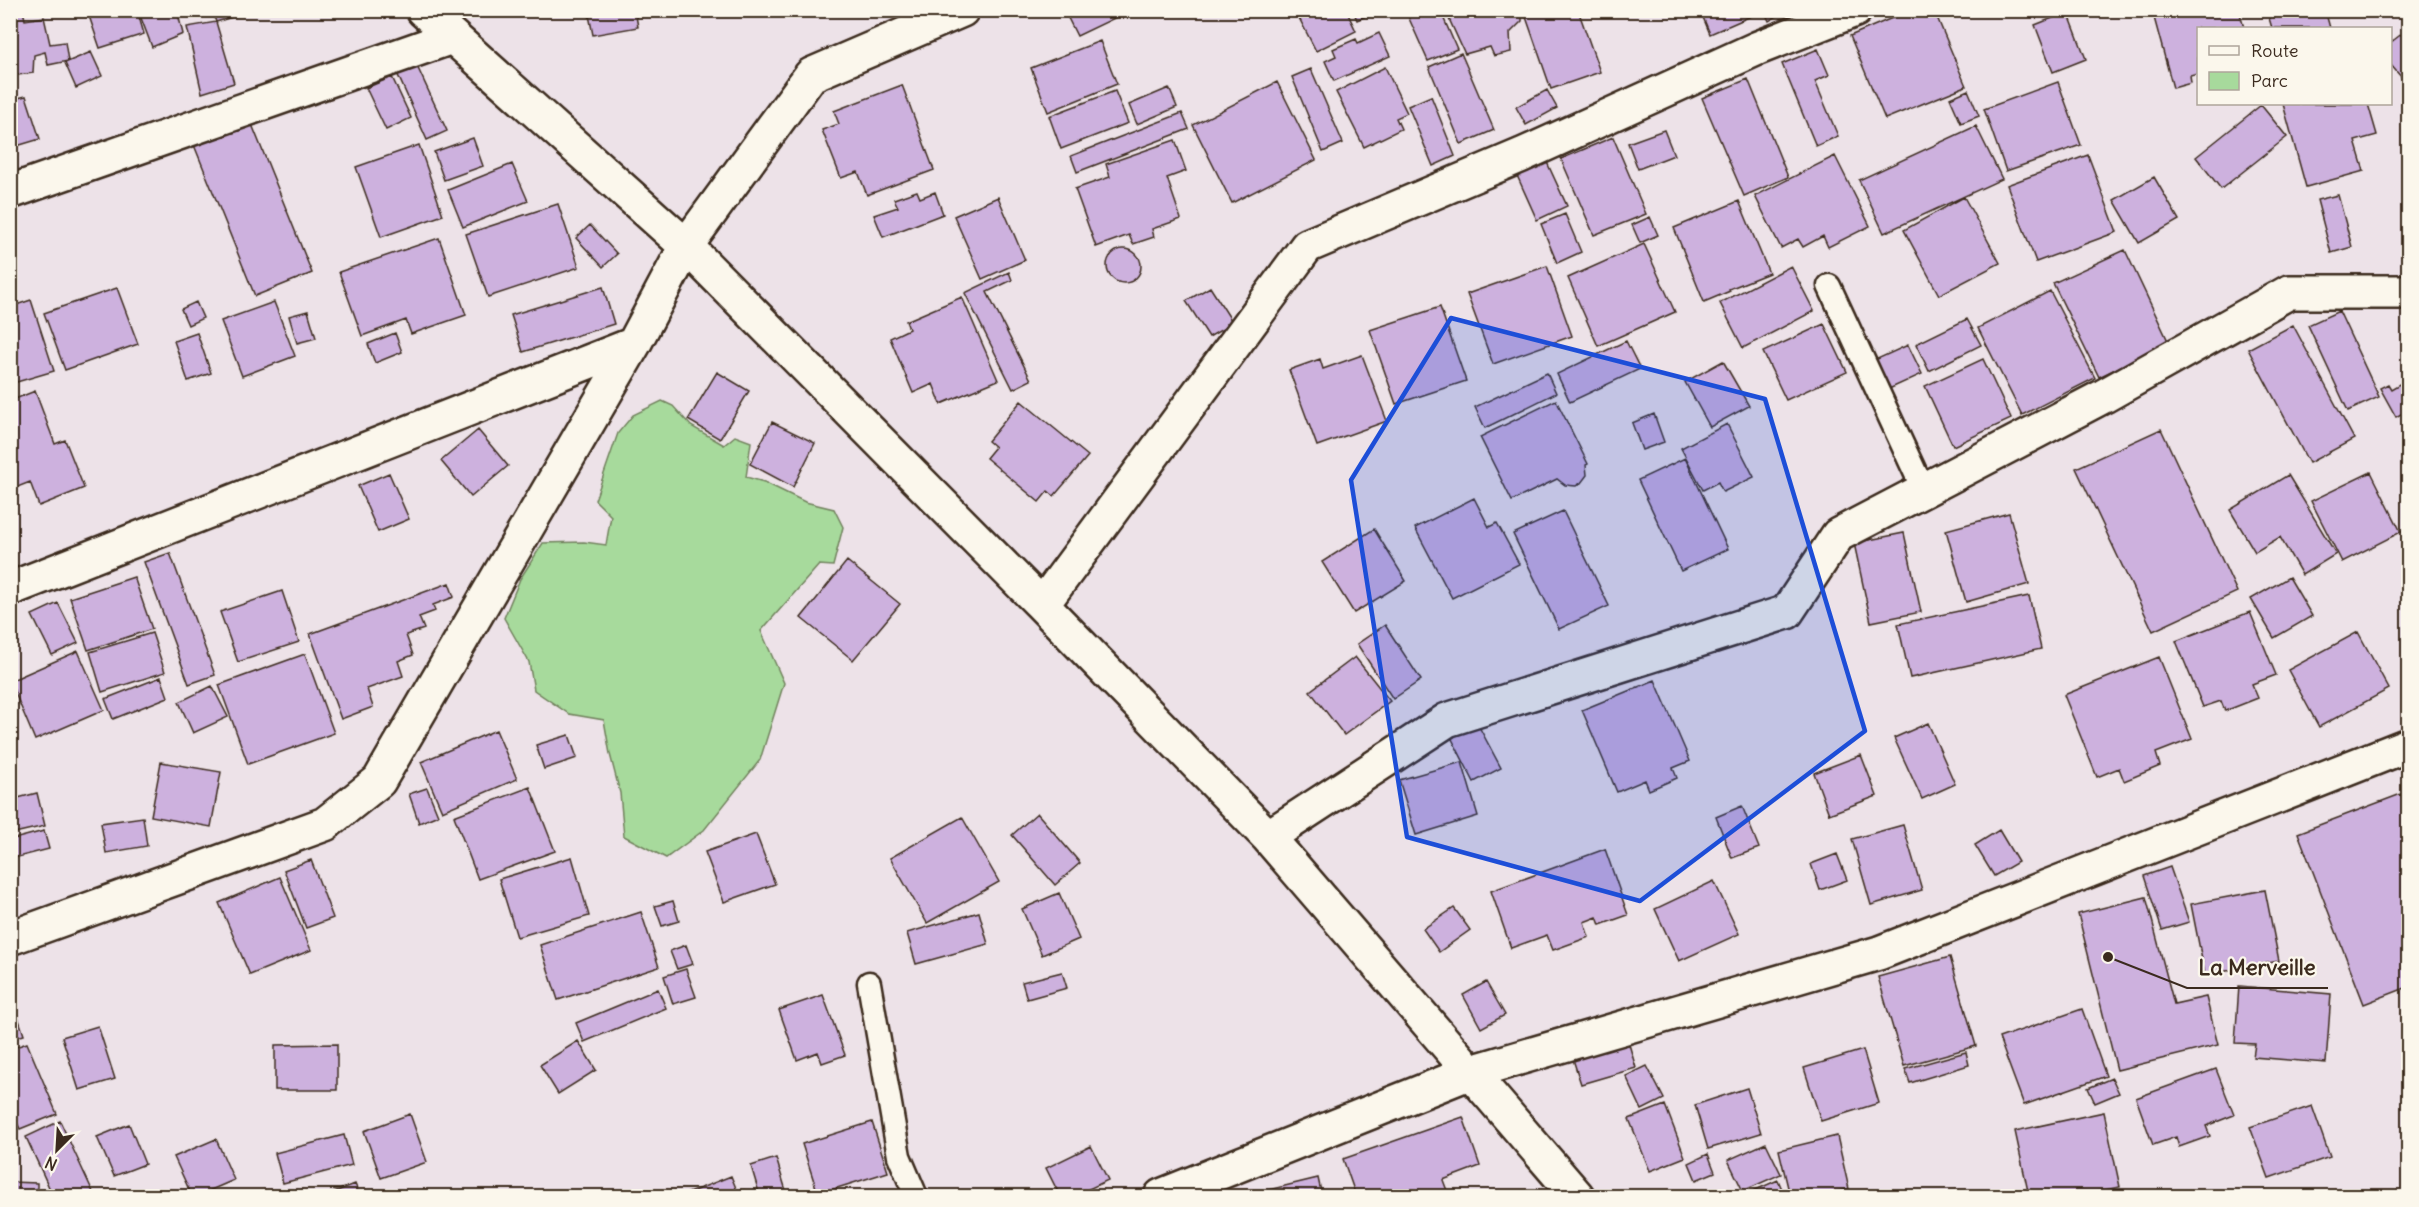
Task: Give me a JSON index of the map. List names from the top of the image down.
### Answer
{
  "places": ["La Merveille"],
  "legend": ["Route", "Parc"],
  "north": "bottom left"
}
